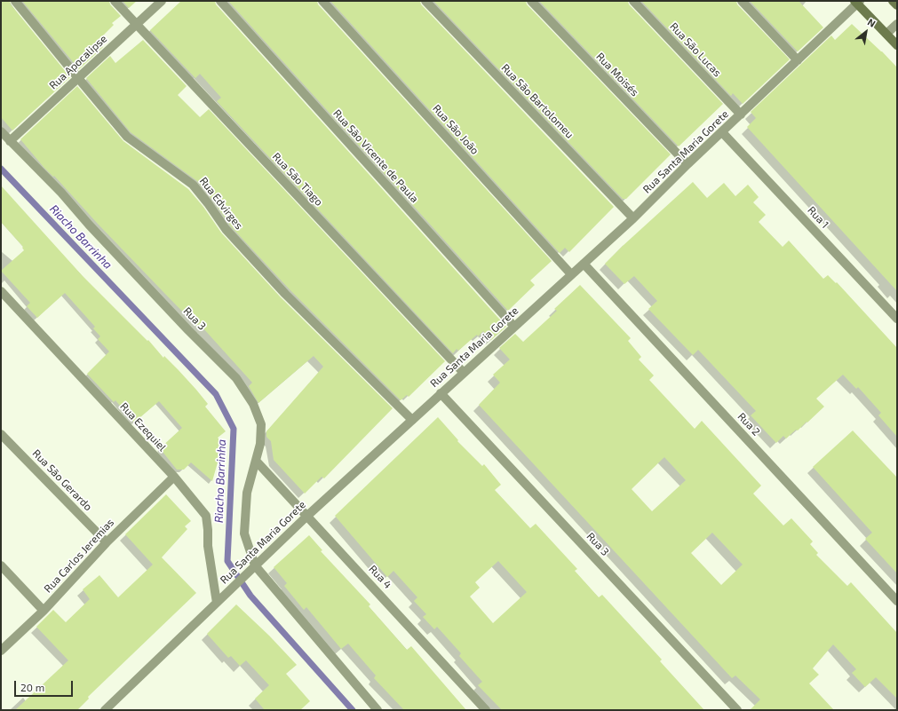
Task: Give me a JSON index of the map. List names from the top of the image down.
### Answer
{
  "streets": {
    "street": [
      "Rua São Lucas",
      "Rua Apocalipse",
      "Rua Moisés",
      "Rua São Bartolomeu",
      "Rua São João",
      "Rua Santa Maria Gorete",
      "Rua São Vicente de Paula",
      "Rua São Tiago",
      "Rua Edvirges",
      "Rua 1",
      "Rua 3",
      "Rua 2",
      "Rua Ezequiel",
      "Rua São Gerardo",
      "Rua Carlos Jeremias",
      "Rua 4"
    ]
  },
  "crossings": [
    ["Rua São Lucas", "Rua Santa Maria Gorete"],
    ["Rua Apocalipse", "Rua São Tiago"],
    ["Rua Apocalipse", "Rua Edvirges"],
    ["Rua Apocalipse", "Rua 3"],
    ["Rua Moisés", "Rua Santa Maria Gorete"],
    ["Rua São Bartolomeu", "Rua Santa Maria Gorete"],
    ["Rua São João", "Rua Santa Maria Gorete"],
    ["Rua Santa Maria Gorete", "Rua São Vicente de Paula"],
    ["Rua Santa Maria Gorete", "Rua São Tiago"],
    ["Rua Santa Maria Gorete", "Rua Edvirges"],
    ["Rua Santa Maria Gorete", "Rua 1"],
    ["Rua Santa Maria Gorete", "Rua 3"],
    ["Rua Santa Maria Gorete", "Rua 2"],
    ["Rua Santa Maria Gorete", "Rua Ezequiel"],
    ["Rua Santa Maria Gorete", "Rua 4"],
    ["Rua 3", "Rua 4"],
    ["Rua Ezequiel", "Rua Carlos Jeremias"],
    ["Rua São Gerardo", "Rua Carlos Jeremias"]
  ],
  "water": ["Riacho Barrinha"],
  "scale_bar": "20 m",
  "north": "top right"
}
